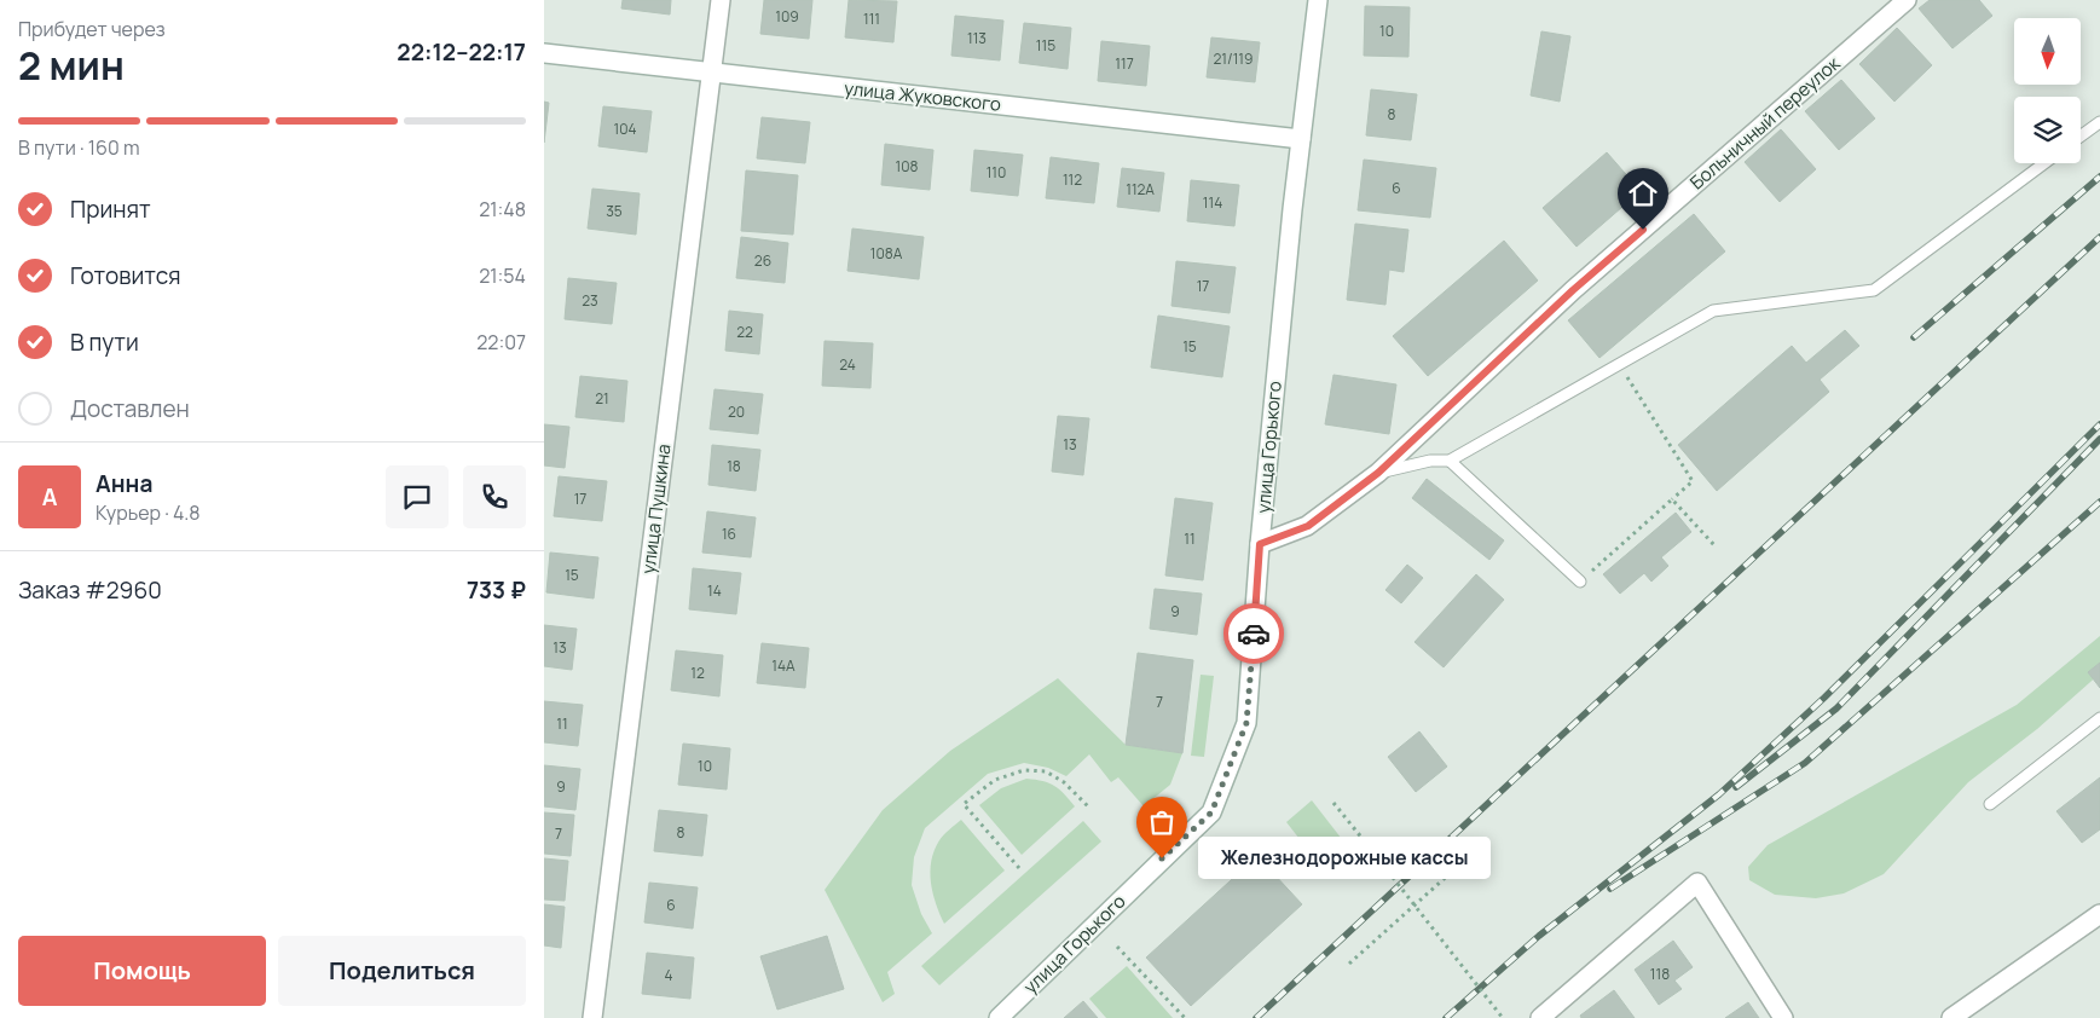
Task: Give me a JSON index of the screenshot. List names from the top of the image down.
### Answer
{
  "streets": {
    "street": [
      "улица Жуковского",
      "Больничный переулок",
      "улица Горького",
      "улица Пушкина"
    ]
  },
  "crossings": [
    ["улица Жуковского", "улица Горького"],
    ["улица Жуковского", "улица Пушкина"],
    ["Больничный переулок", "улица Горького"]
  ],
  "places": ["Железнодорожные кассы"],
  "house_numbers": [
    "109",
    "111",
    "10",
    "113",
    "115",
    "21/119",
    "117",
    "8",
    "104",
    "108",
    "110",
    "112",
    "6",
    "112А",
    "114",
    "35",
    "108А",
    "26",
    "17",
    "23",
    "22",
    "15",
    "24",
    "21",
    "20",
    "13",
    "18",
    "17",
    "16",
    "11",
    "15",
    "14",
    "9",
    "13",
    "14А",
    "12",
    "7",
    "11",
    "10",
    "9",
    "8",
    "7",
    "6",
    "118",
    "4"
  ],
  "north": "bottom",
  "page": {
    "heading": ["2 мин", "Прибудет через", "22:12–22:17"],
    "panel": [
      "Анна",
      "Курьер · 4.8",
      "Заказ #2960",
      "733 ₽"
    ],
    "bar": "В пути · 160 m",
    "list": [
      ["Принят", "21:48"],
      ["Готовится", "21:54"],
      ["В пути", "22:07"],
      "Доставлен"
    ],
    "round": "А",
    "bubble": "Железнодорожные кассы",
    "buttons": ["Помощь", "Поделиться"]
  }
}
